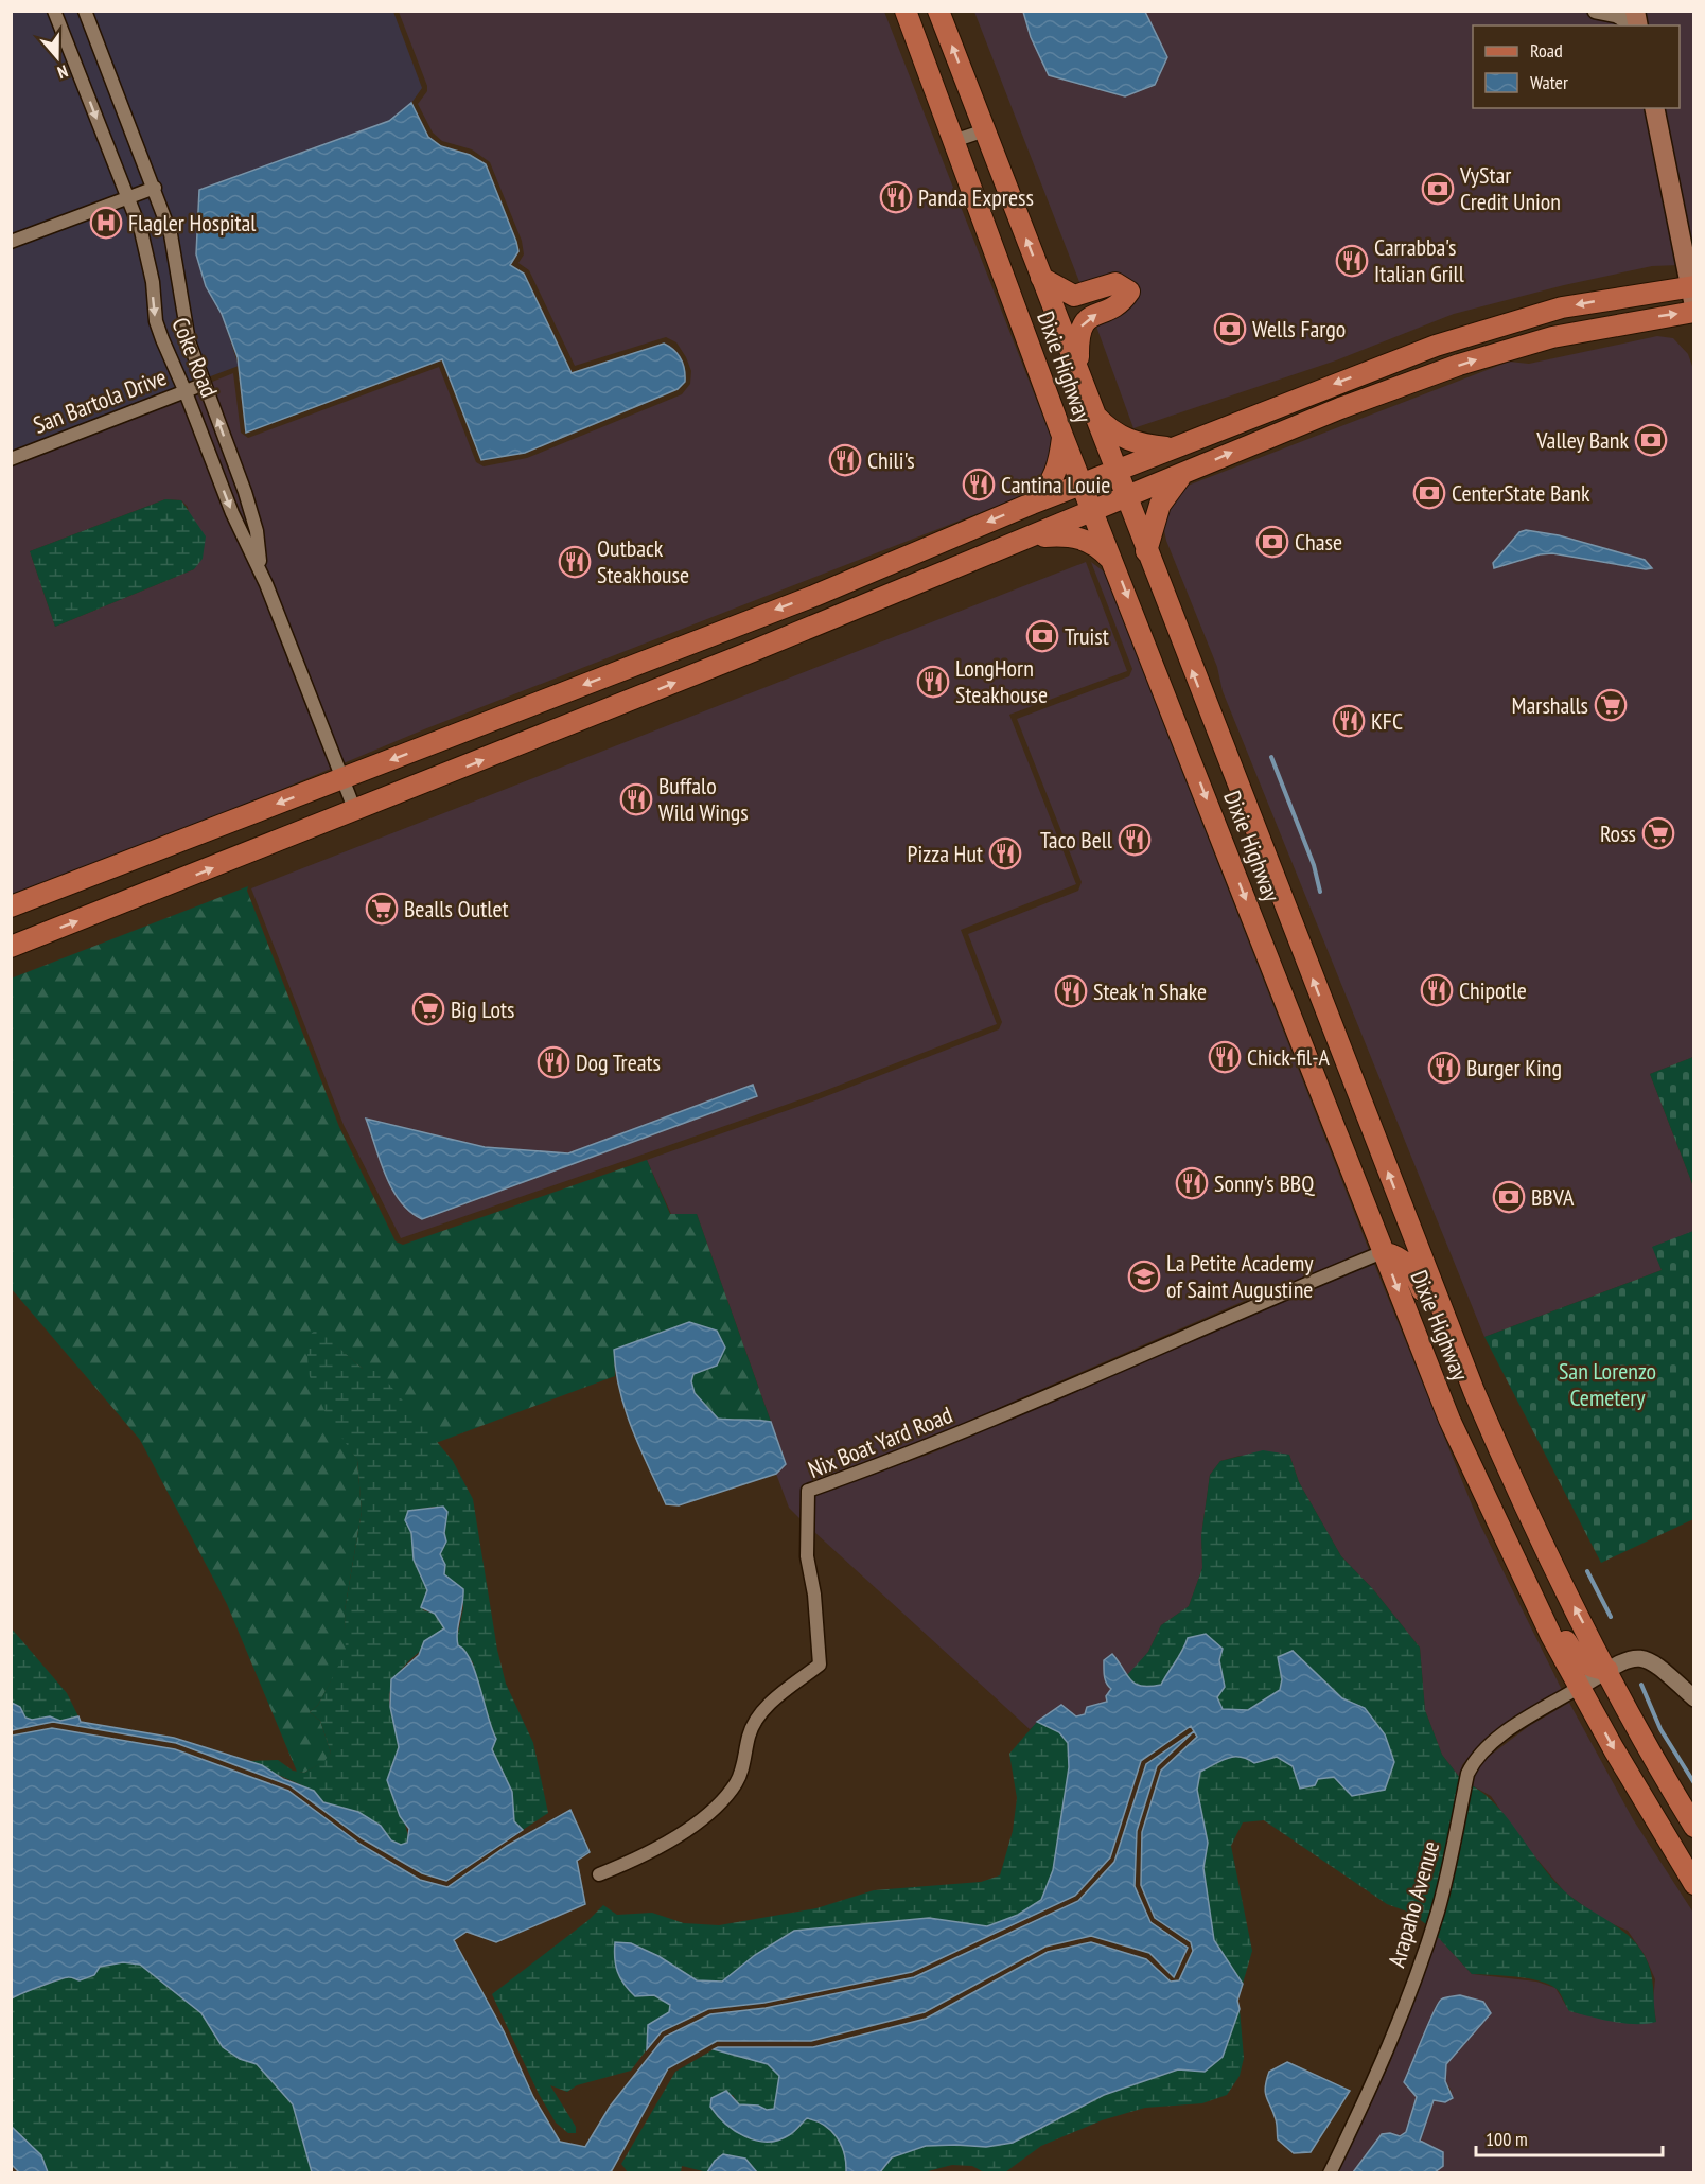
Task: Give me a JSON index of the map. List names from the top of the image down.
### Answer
{
  "streets": {
    "main road": ["Dixie Highway"],
    "street": [
      "Coke Road",
      "San Bartola Drive",
      "Nix Boat Yard Road",
      "Arapaho Avenue"
    ]
  },
  "crossings": [
    ["Coke Road", "San Bartola Drive"],
    ["Dixie Highway", "Nix Boat Yard Road"],
    ["Dixie Highway", "Arapaho Avenue"]
  ],
  "parks": ["San Lorenzo Cemetery"],
  "places": {
    "bank": [
      "VyStar Credit Union",
      "Wells Fargo",
      "Valley Bank",
      "CenterState Bank",
      "Chase",
      "Truist",
      "BBVA"
    ],
    "restaurant": [
      "Panda Express",
      "Carrabba's Italian Grill",
      "Chili's",
      "Cantina Louie",
      "Outback Steakhouse",
      "LongHorn Steakhouse",
      "KFC",
      "Buffalo Wild Wings",
      "Taco Bell",
      "Pizza Hut",
      "Chipotle",
      "Steak 'n Shake",
      "Chick-fil-A",
      "Dog Treats",
      "Burger King",
      "Sonny's BBQ"
    ],
    "hospital": ["Flagler Hospital"],
    "supermarket": [
      "Marshalls",
      "Ross",
      "Bealls Outlet",
      "Big Lots"
    ],
    "school or university": ["La Petite Academy of Saint Augustine"]
  },
  "legend": ["Road", "Water"],
  "scale_bar": "100 m",
  "north": "bottom"
}
